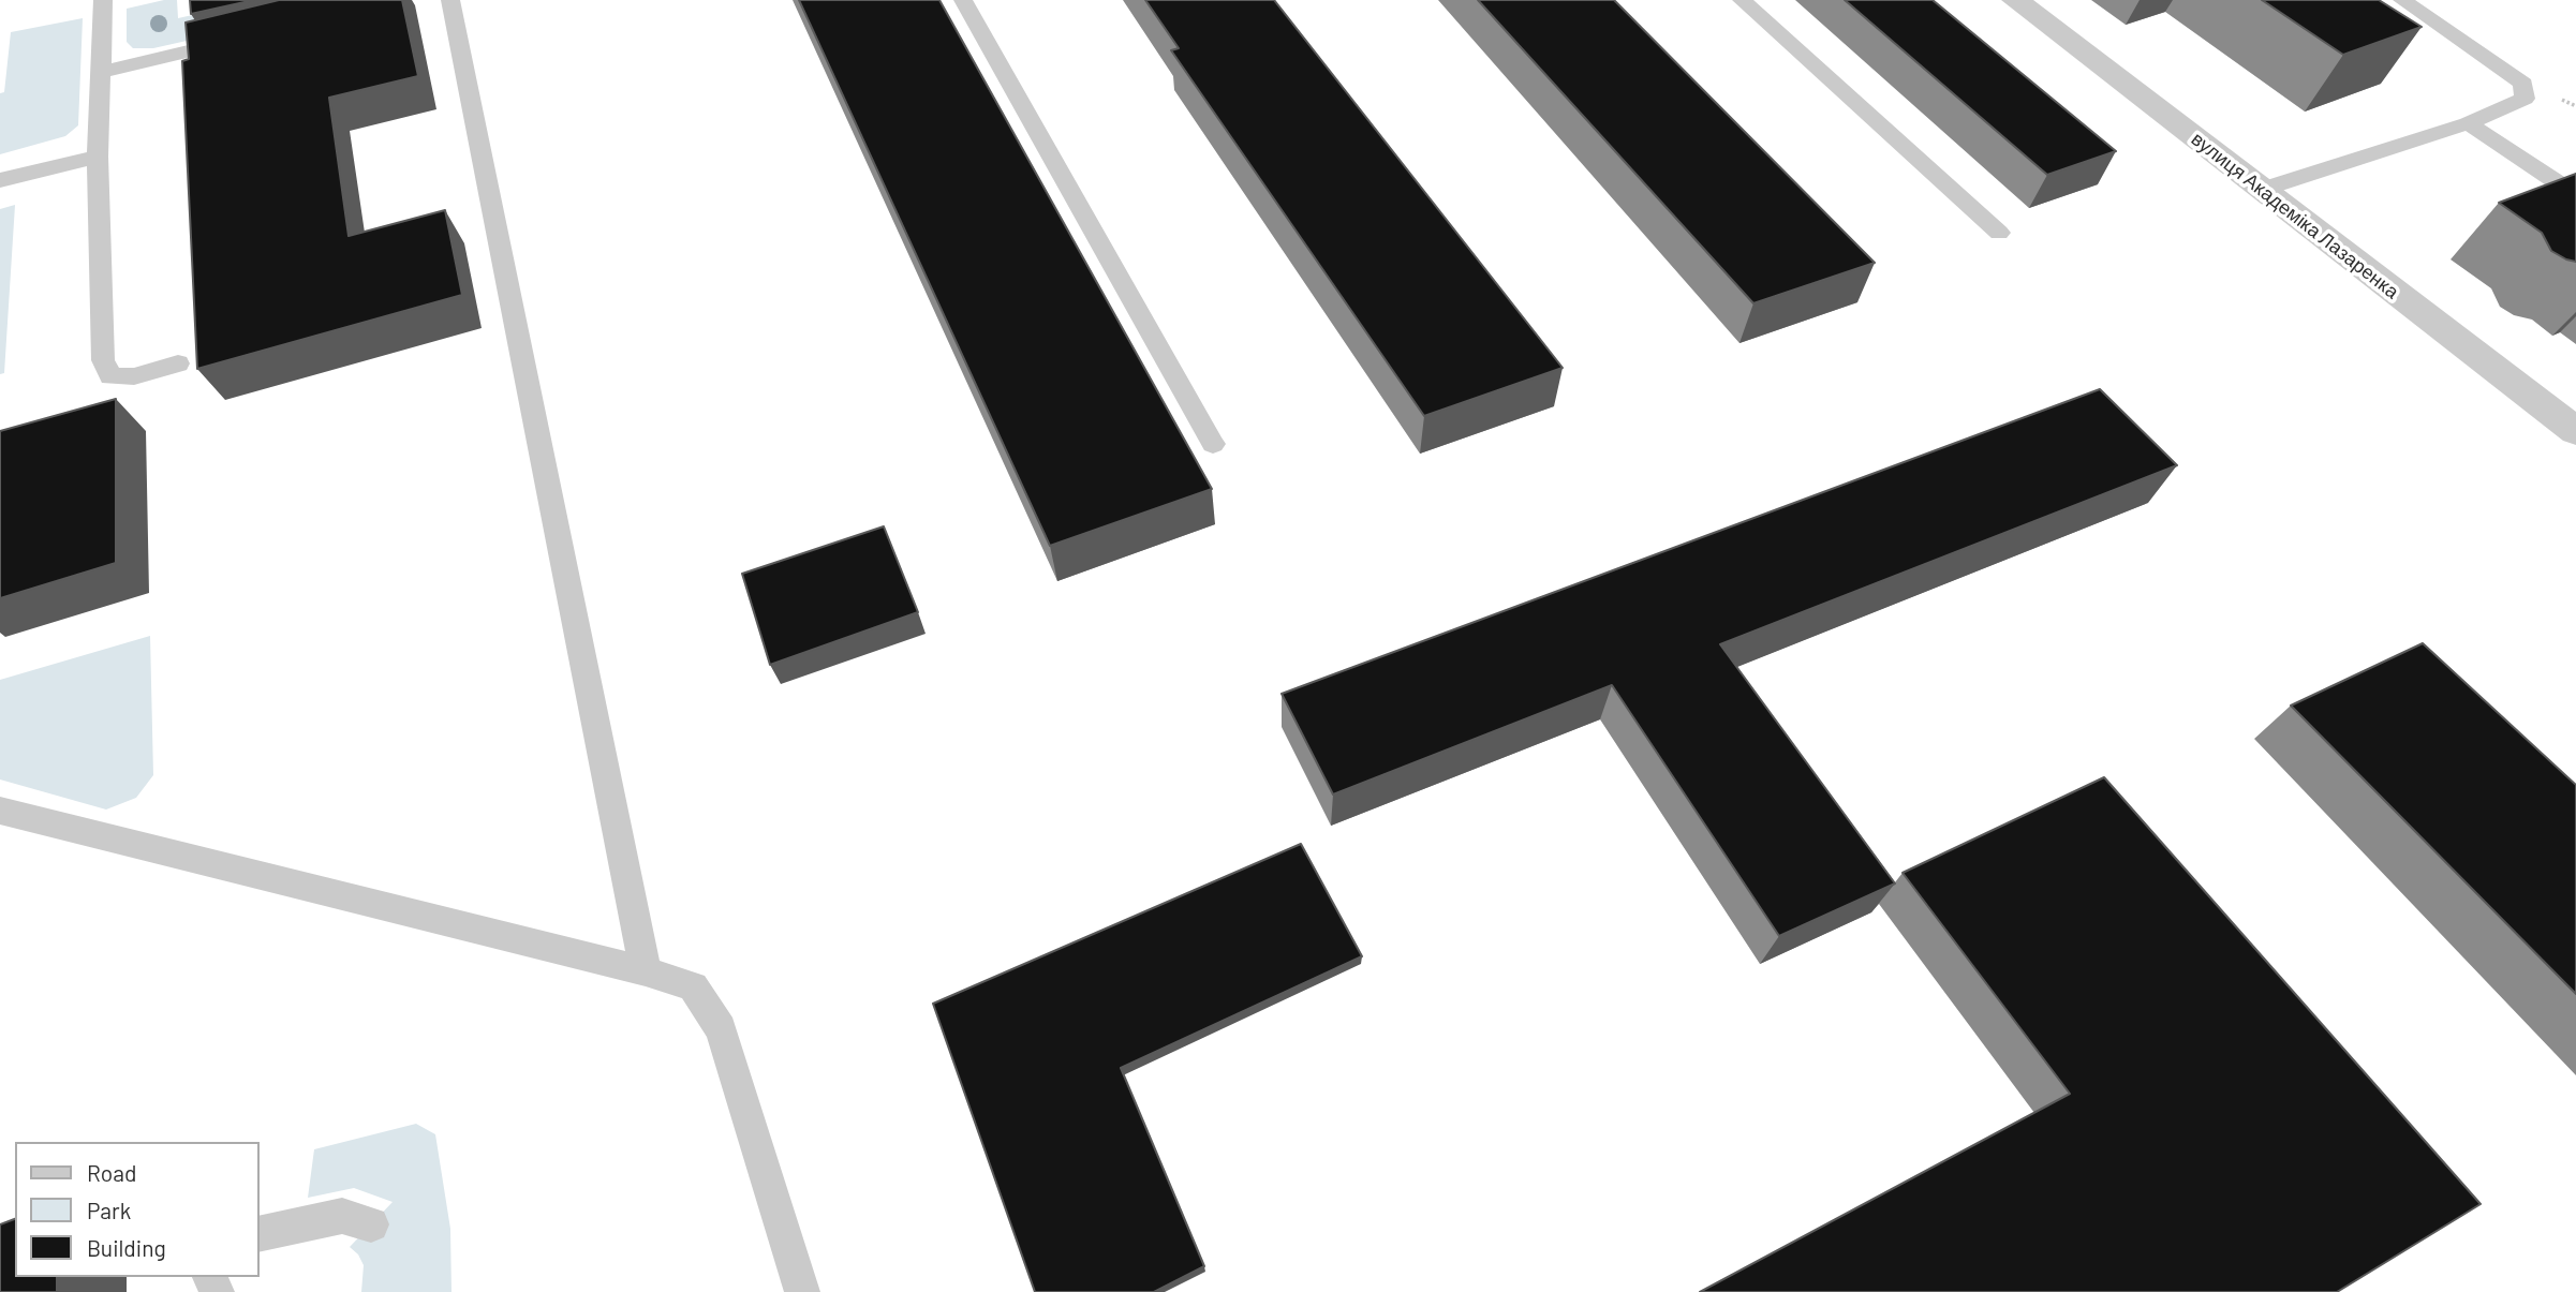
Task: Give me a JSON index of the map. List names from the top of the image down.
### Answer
{
  "streets": {
    "street": ["вулиця Академіка Лазаренка"]
  },
  "legend": ["Road", "Park", "Building"]
}
